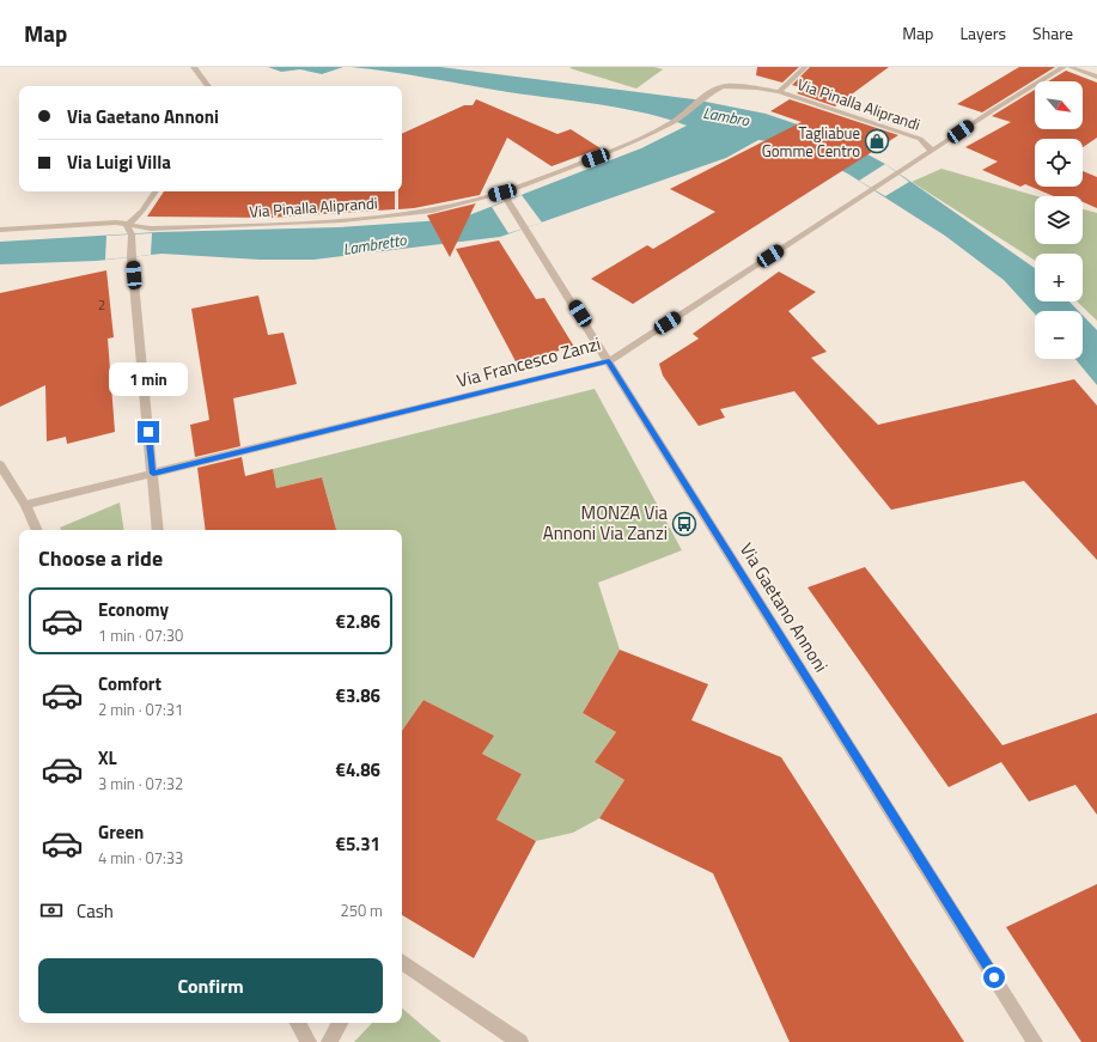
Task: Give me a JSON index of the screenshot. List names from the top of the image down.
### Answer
{
  "streets": {
    "street": ["Via Pinalla Aliprandi", "Via Francesco Zanzi", "Via Gaetano Annoni"]
  },
  "crossings": [
    ["Via Pinalla Aliprandi", "Via Francesco Zanzi"],
    ["Via Pinalla Aliprandi", "Via Gaetano Annoni"],
    ["Via Francesco Zanzi", "Via Gaetano Annoni"]
  ],
  "water": ["Lambro", "Lambretto"],
  "places": {
    "shop": ["Tagliabue Gomme Centro"],
    "bus stop": ["MONZA Via Annoni Via Zanzi"]
  },
  "house_numbers": ["2"],
  "north": "bottom right",
  "page": {
    "header": "Map",
    "nav": ["Map", "Layers", "Share"],
    "map_buttons": ["+", "−"],
    "banner": ["Via Gaetano Annoni", "Via Luigi Villa"],
    "bubble": "1 min",
    "heading": "Choose a ride",
    "list": [
      {
        "name": "Economy",
        "note": "1 min · 07:30",
        "value": "€2.86"
      },
      {
        "name": "Comfort",
        "note": "2 min · 07:31",
        "value": "€3.86"
      },
      {
        "name": "XL",
        "note": "3 min · 07:32",
        "value": "€4.86"
      },
      {
        "name": "Green",
        "note": "4 min · 07:33",
        "value": "€5.31"
      }
    ],
    "pay": ["Cash", "250 m"],
    "buttons": "Confirm"
  }
}
